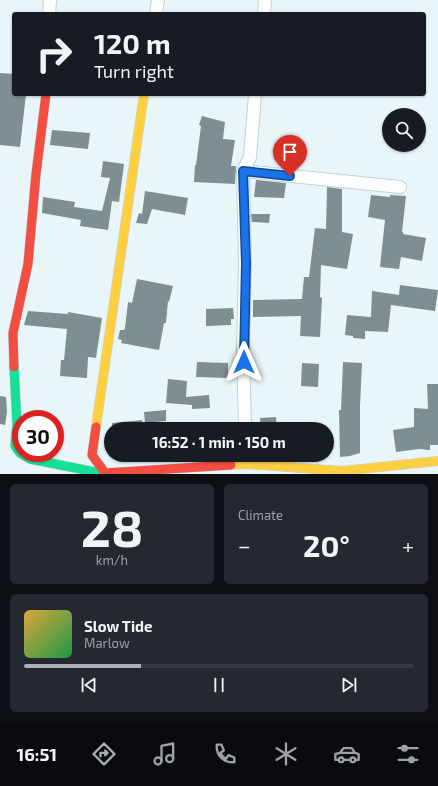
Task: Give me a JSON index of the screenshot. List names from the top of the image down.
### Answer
{
  "page": {
    "turn": ["120 m", "Turn right"],
    "limit": "30",
    "trip": "16:52 · 1 min · 150 m",
    "tile": [
      ["28", "km/h"],
      "Climate"
    ],
    "heat": ["−", "20°", "+"],
    "song": ["Slow Tide", "Marlow"],
    "tabs": "16:51"
  }
}
